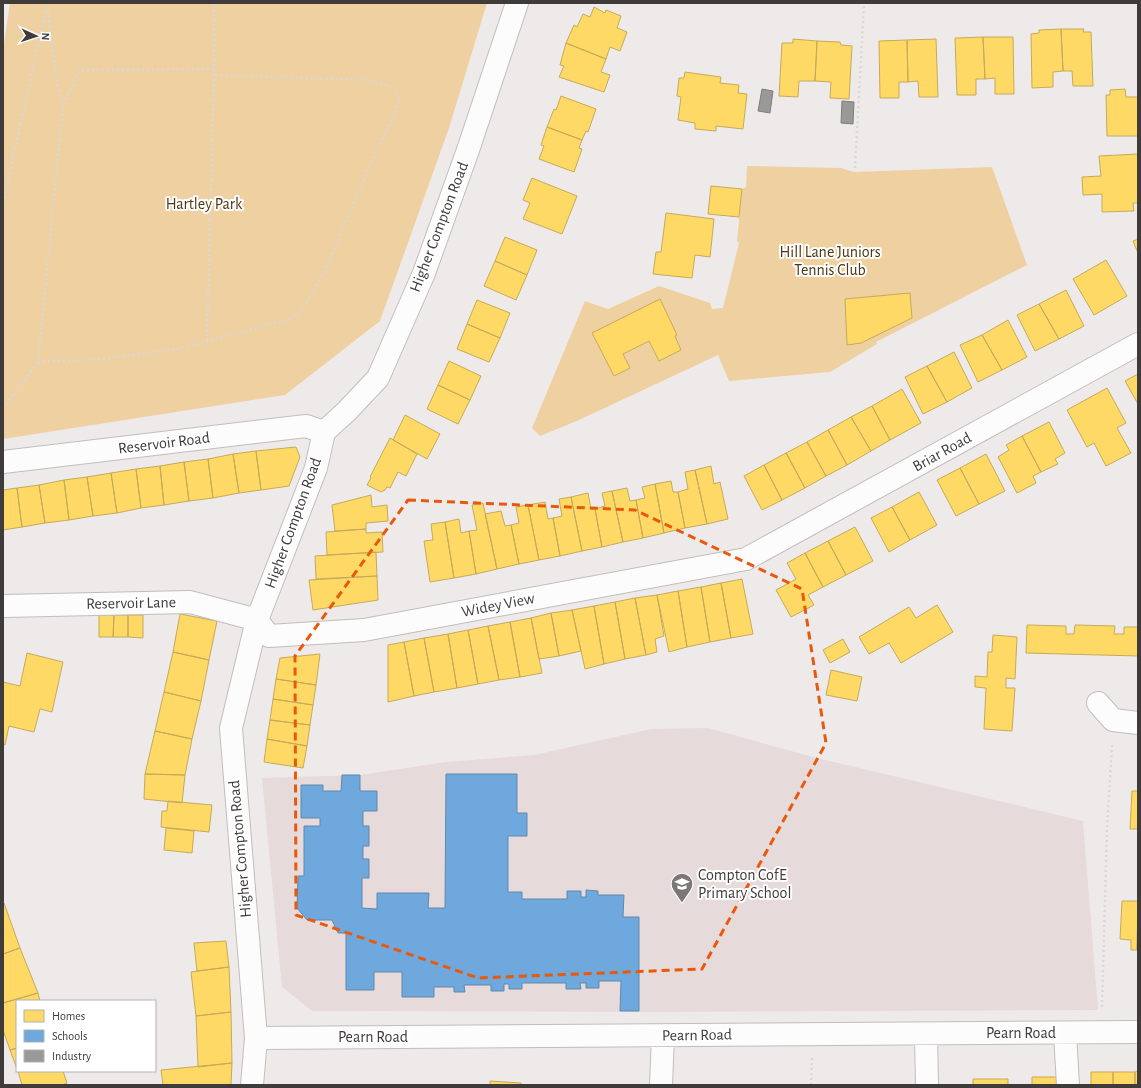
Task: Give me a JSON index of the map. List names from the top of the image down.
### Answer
{
  "streets": {
    "street": [
      "Higher Compton Road",
      "Reservoir Road",
      "Briar Road",
      "Reservoir Lane",
      "Widey View",
      "Pearn Road"
    ]
  },
  "crossings": [
    ["Higher Compton Road", "Reservoir Road"],
    ["Higher Compton Road", "Reservoir Lane"],
    ["Higher Compton Road", "Widey View"],
    ["Higher Compton Road", "Pearn Road"],
    ["Briar Road", "Widey View"],
    ["Reservoir Lane", "Widey View"]
  ],
  "parks": ["Hartley Park", "Hill Lane Juniors Tennis Club"],
  "places": {
    "school or university": ["Compton CofE Primary School"]
  },
  "legend": ["Homes", "Schools", "Industry"],
  "north": "right"
}
